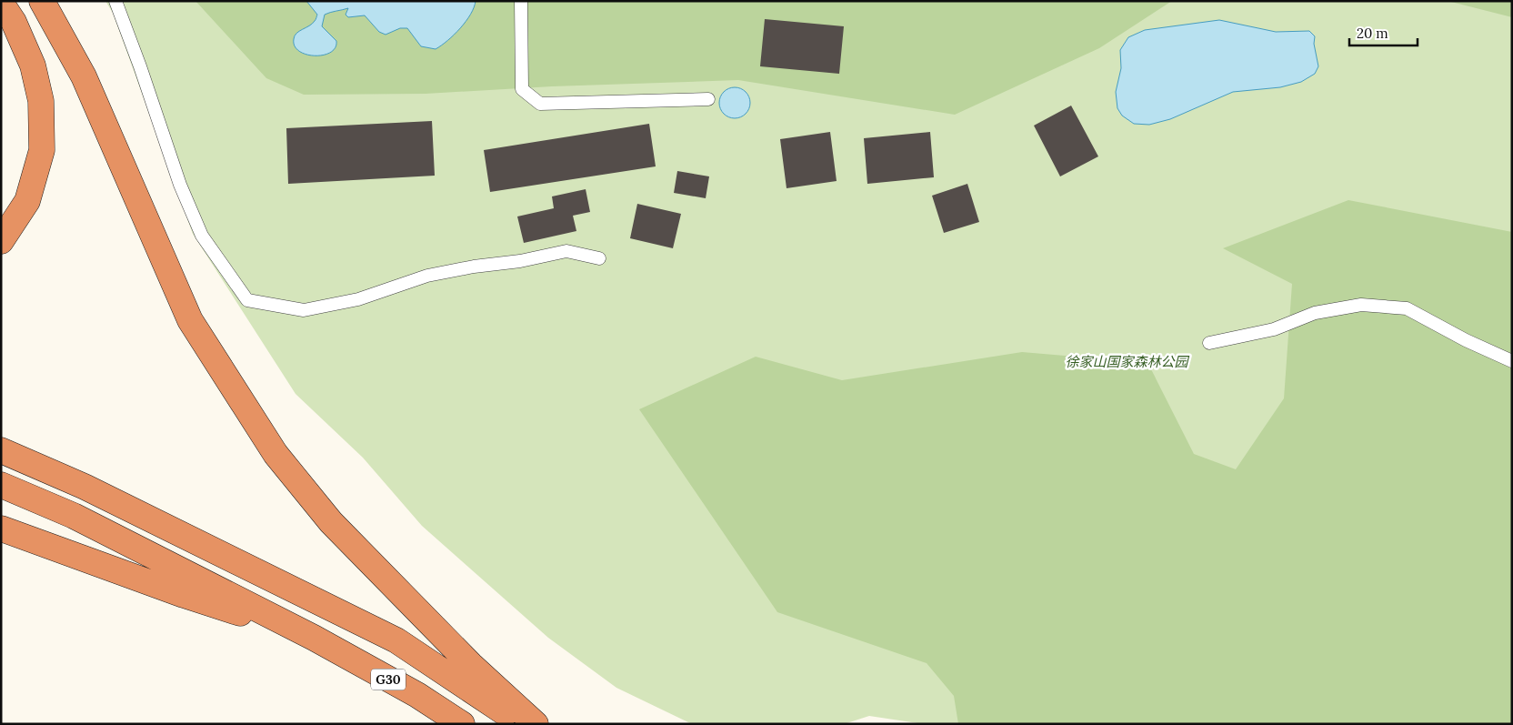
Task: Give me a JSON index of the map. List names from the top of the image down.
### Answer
{
  "streets": {
    "highway": ["G30"]
  },
  "parks": ["徐家山国家森林公园"],
  "scale_bar": "20 m"
}
